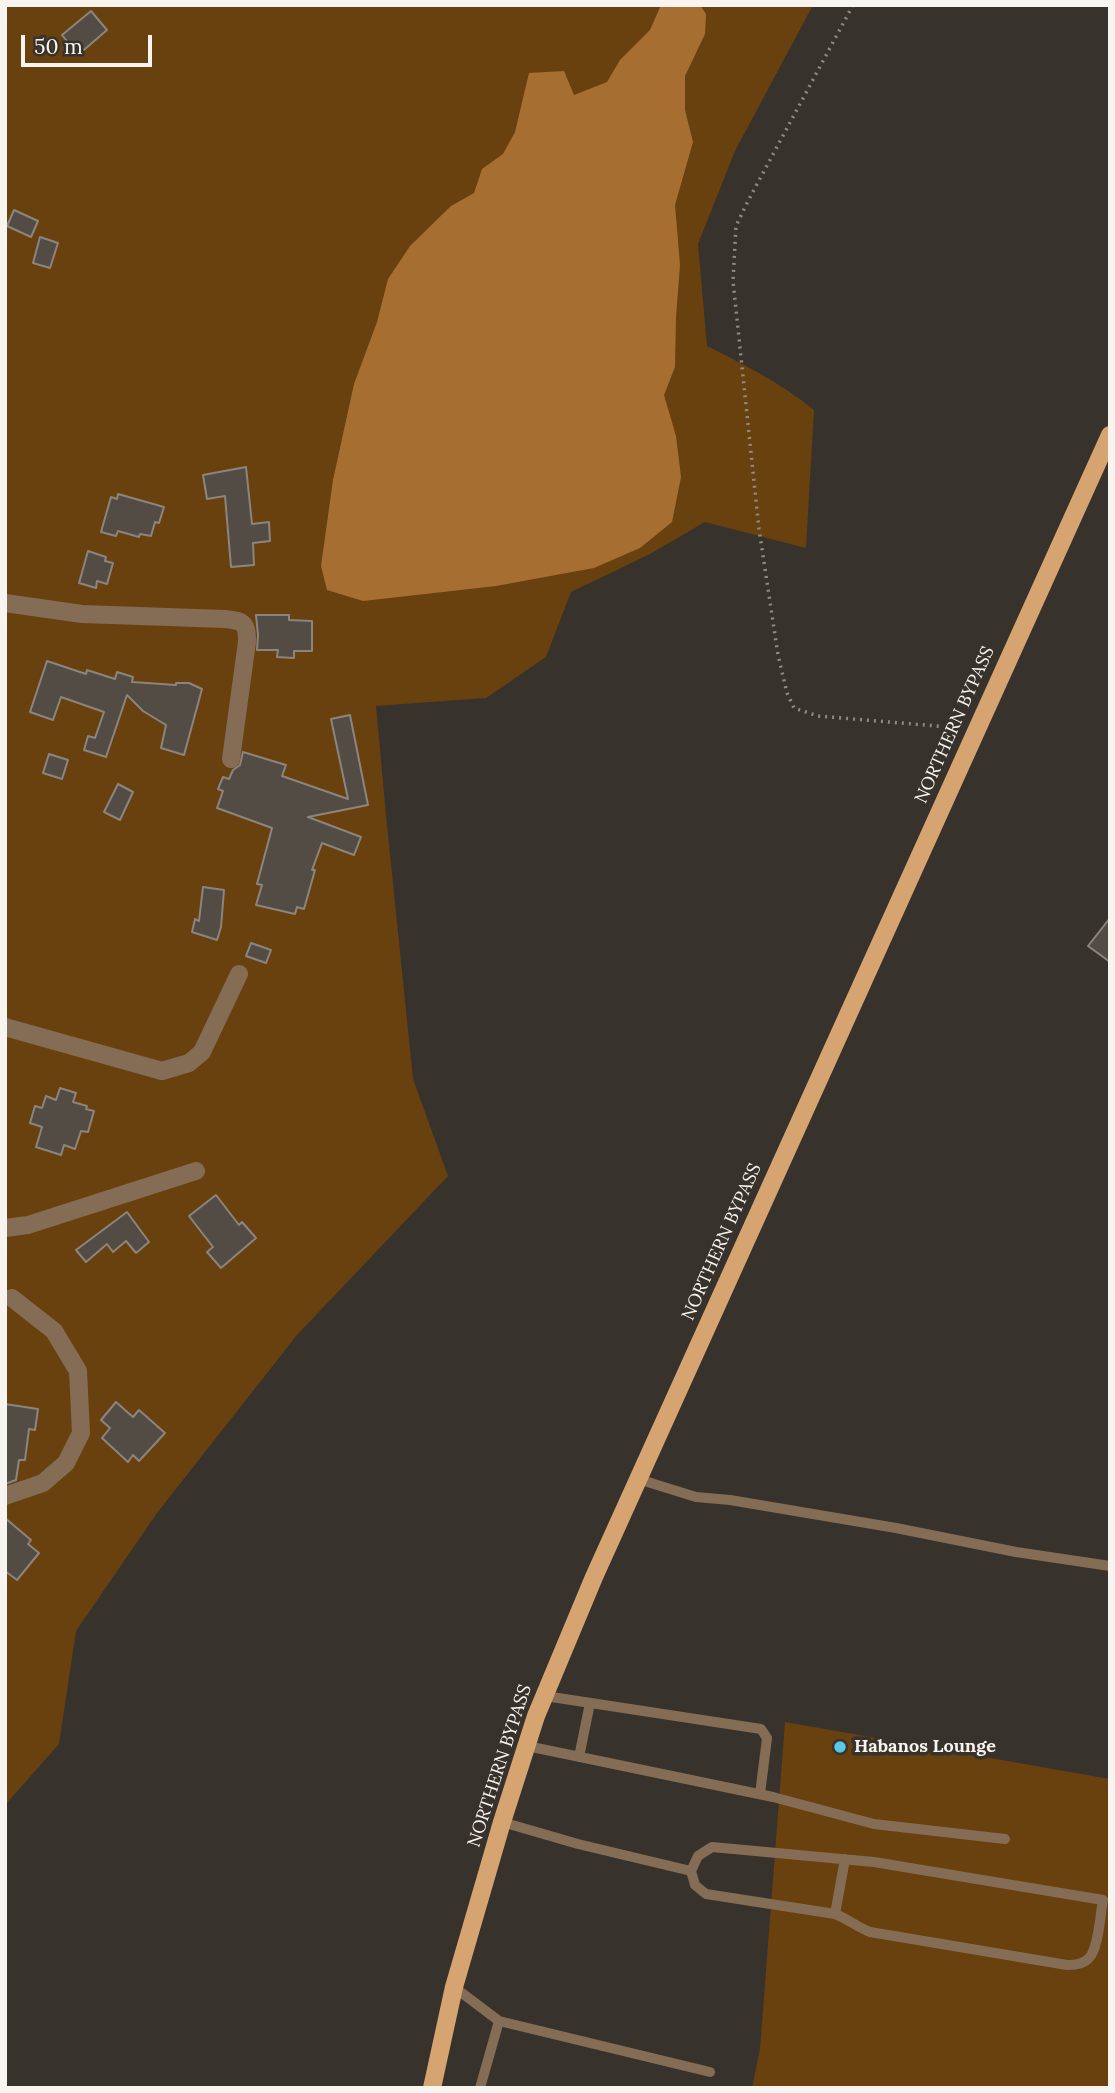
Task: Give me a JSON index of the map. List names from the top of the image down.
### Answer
{
  "streets": {
    "main road": ["NORTHERN BYPASS"]
  },
  "places": ["Habanos Lounge"],
  "scale_bar": "50 m"
}
